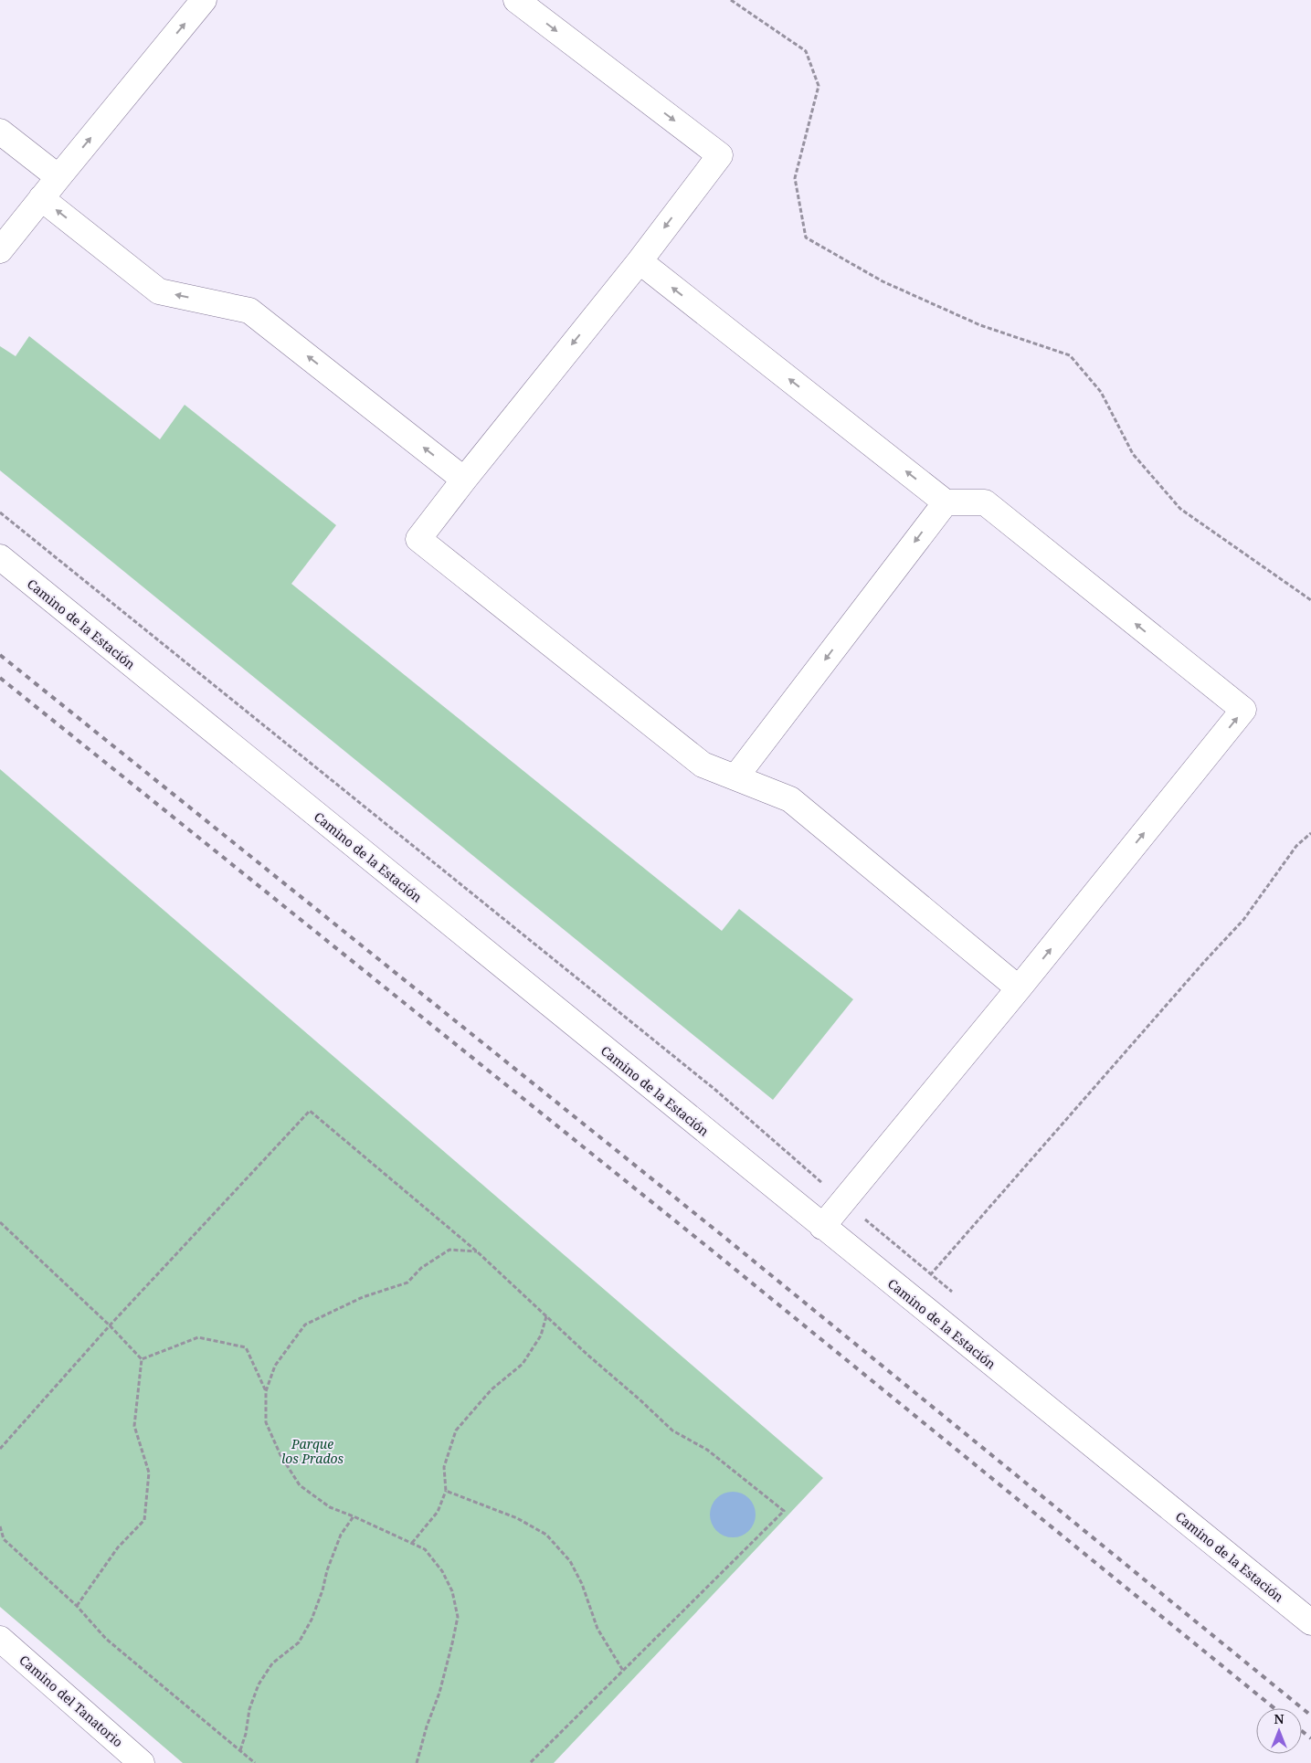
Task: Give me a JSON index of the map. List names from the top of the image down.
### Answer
{
  "streets": {
    "street": ["Camino de la Estación", "Camino del Tanatorio"]
  },
  "parks": ["Parque los Prados"],
  "north": "top"
}
